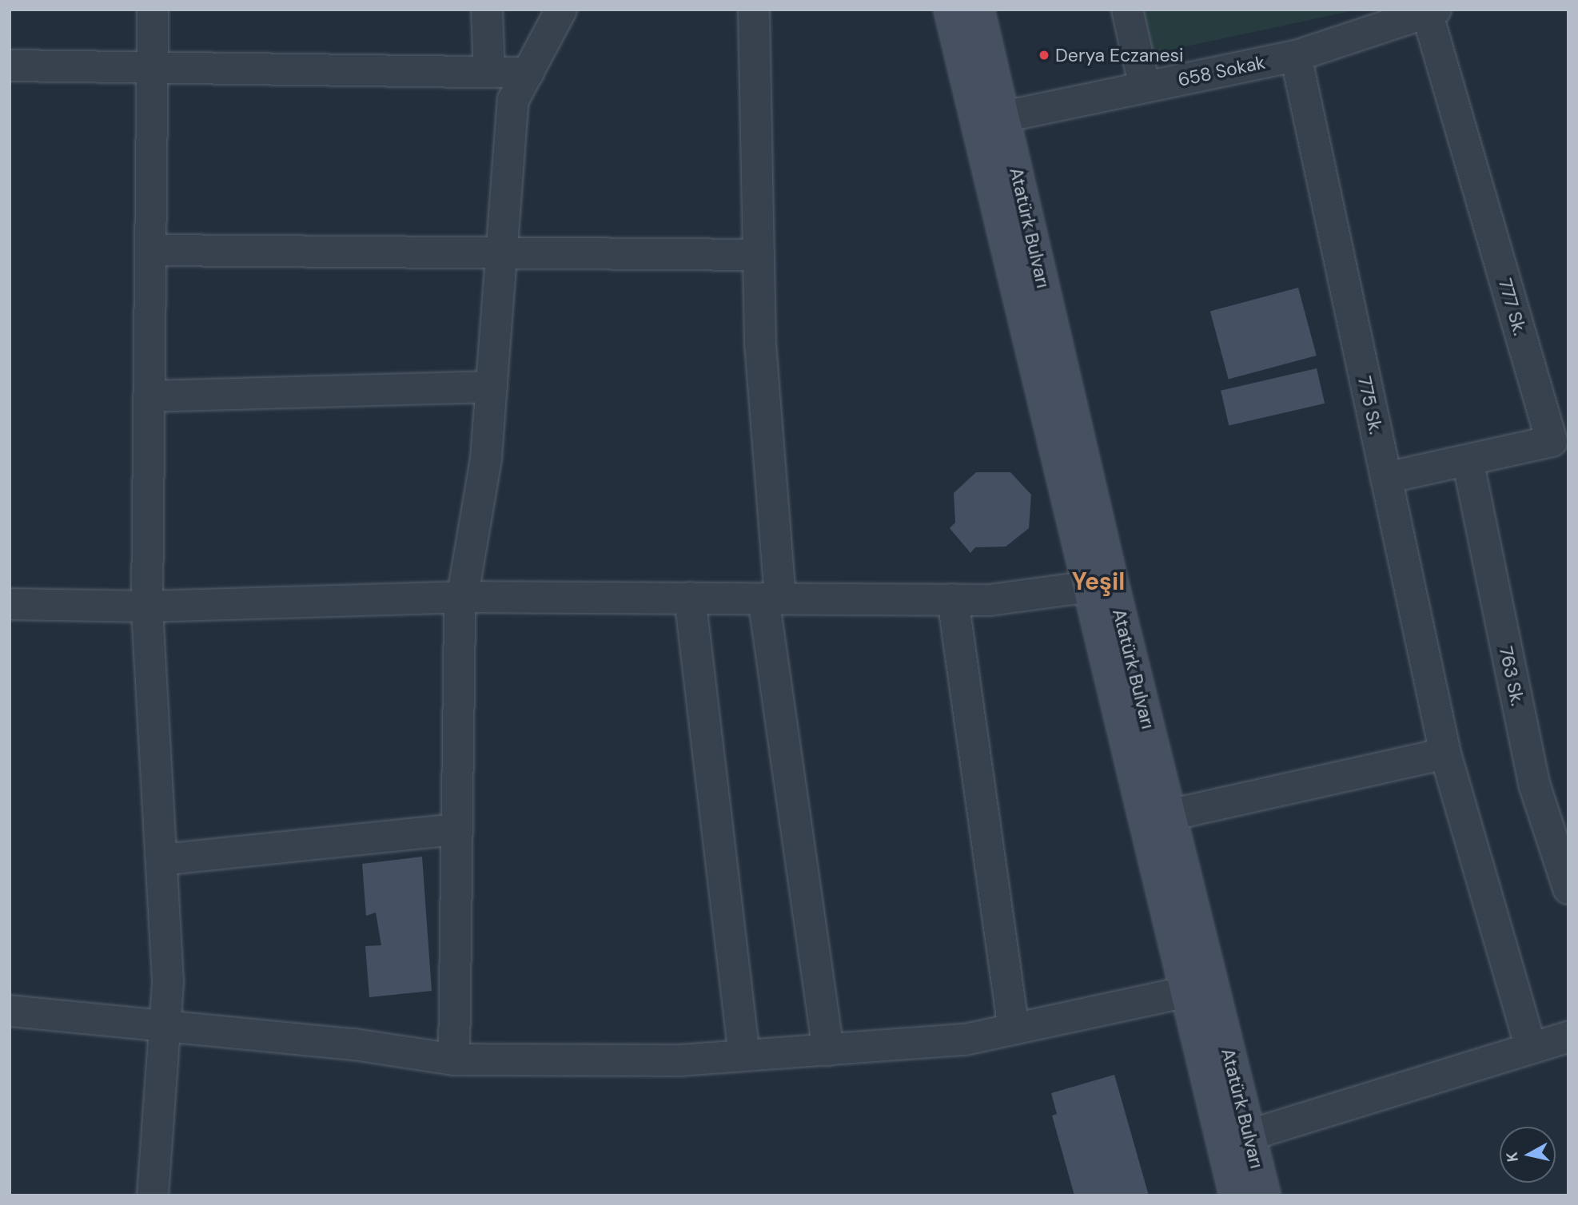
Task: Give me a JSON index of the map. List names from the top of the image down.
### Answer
{
  "streets": {
    "main road": ["Atatürk Bulvarı"],
    "street": [
      "658 Sokak",
      "777 Sk.",
      "775 Sk.",
      "763 Sk."
    ]
  },
  "crossings": [
    ["658 Sokak", "Atatürk Bulvarı"],
    ["658 Sokak", "777 Sk."],
    ["658 Sokak", "775 Sk."],
    ["777 Sk.", "775 Sk."],
    ["777 Sk.", "763 Sk."]
  ],
  "districts": ["Yeşil"],
  "places": ["Derya Eczanesi"],
  "north": "left"
}
